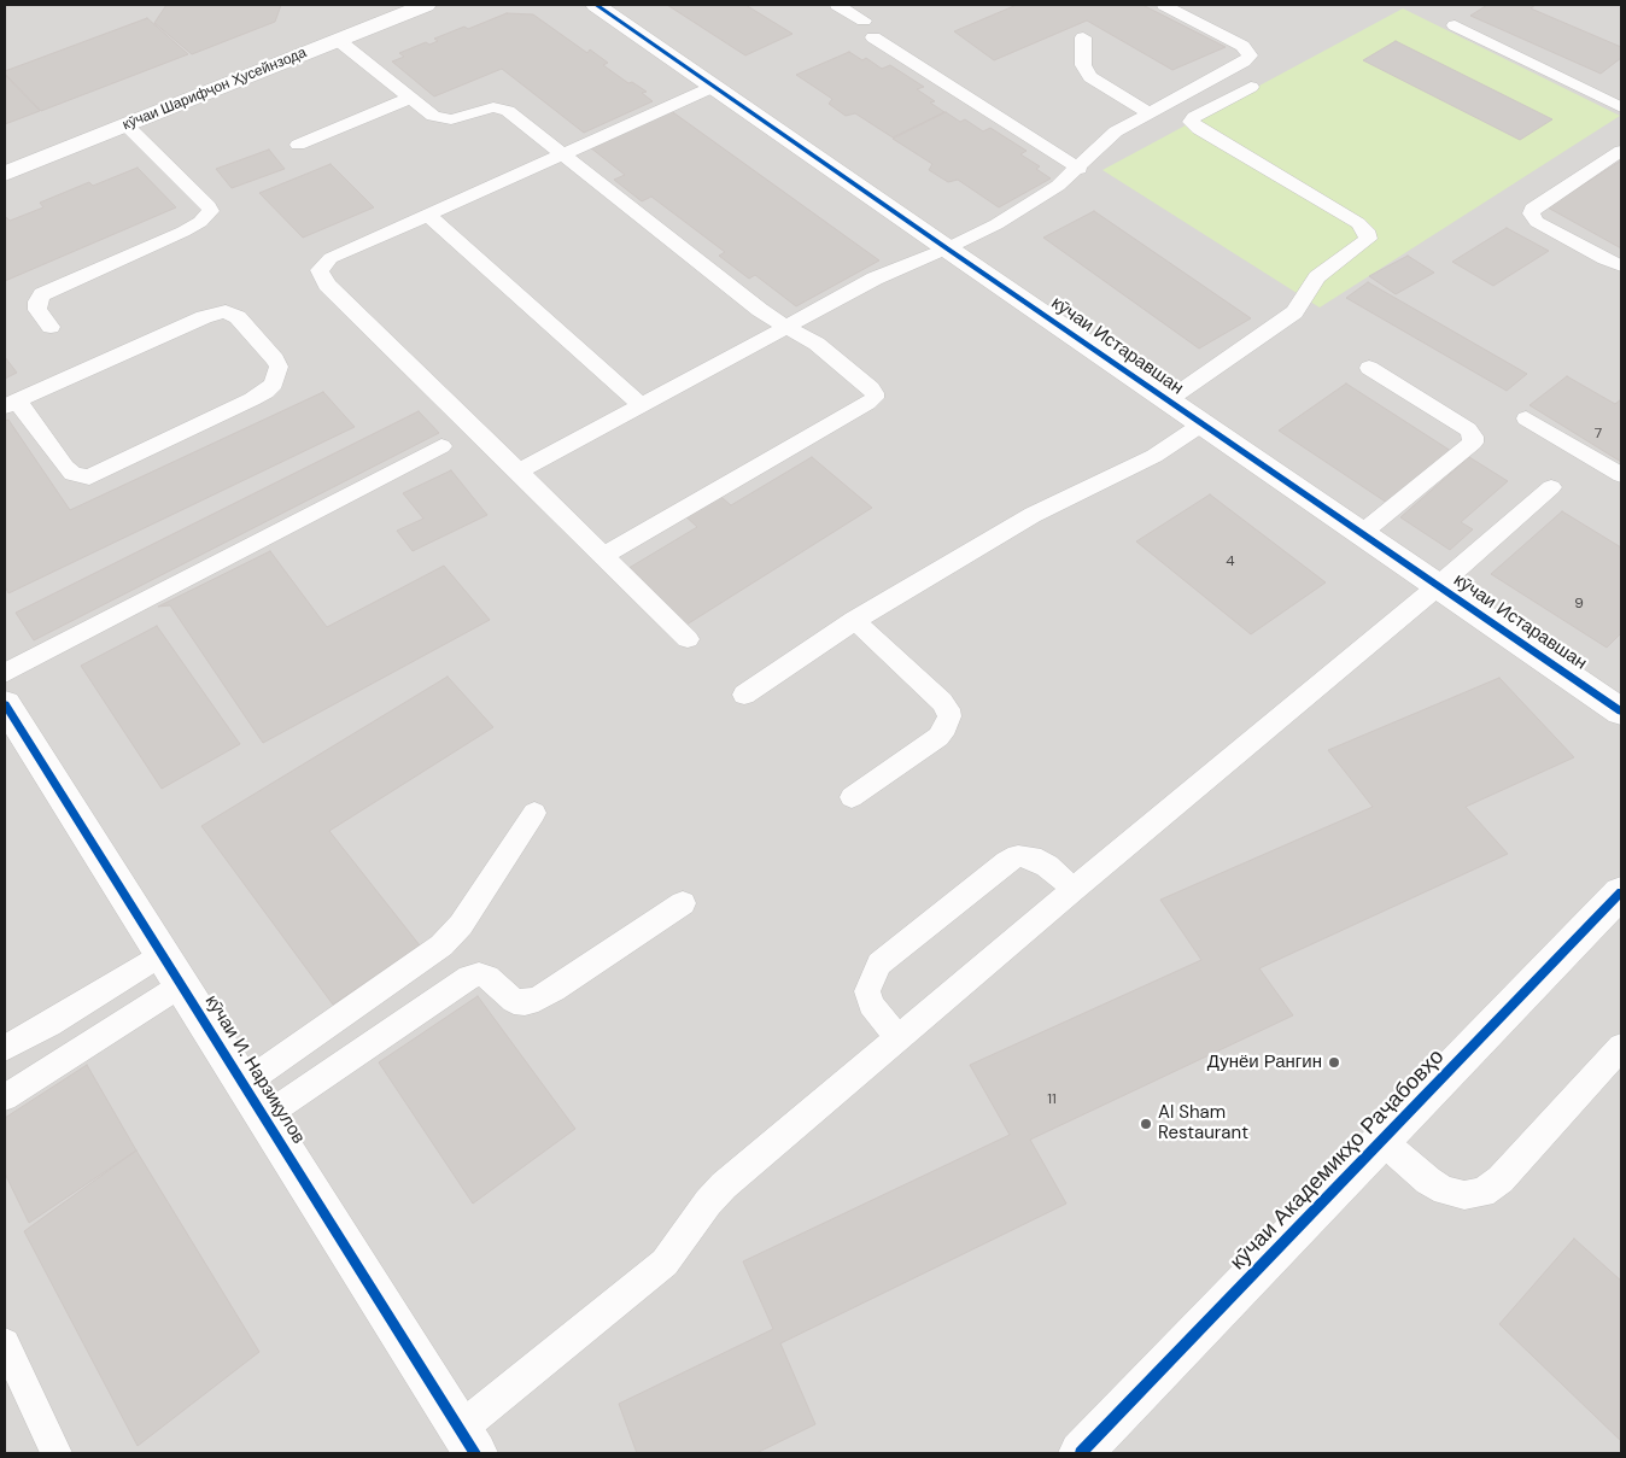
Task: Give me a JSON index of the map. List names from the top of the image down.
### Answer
{
  "streets": {
    "street": [
      "кӯчаи Шарифҷон Ҳусейнзода",
      "кӯчаи Истаравшан",
      "кӯчаи И. Нарзиқулов",
      "кӯчаи Академикҳо Раҷабовҳо"
    ]
  },
  "places": ["Дунёи Рангин", "Al Sham Restaurant"],
  "house_numbers": [
    "7",
    "4",
    "9",
    "11"
  ]
}
